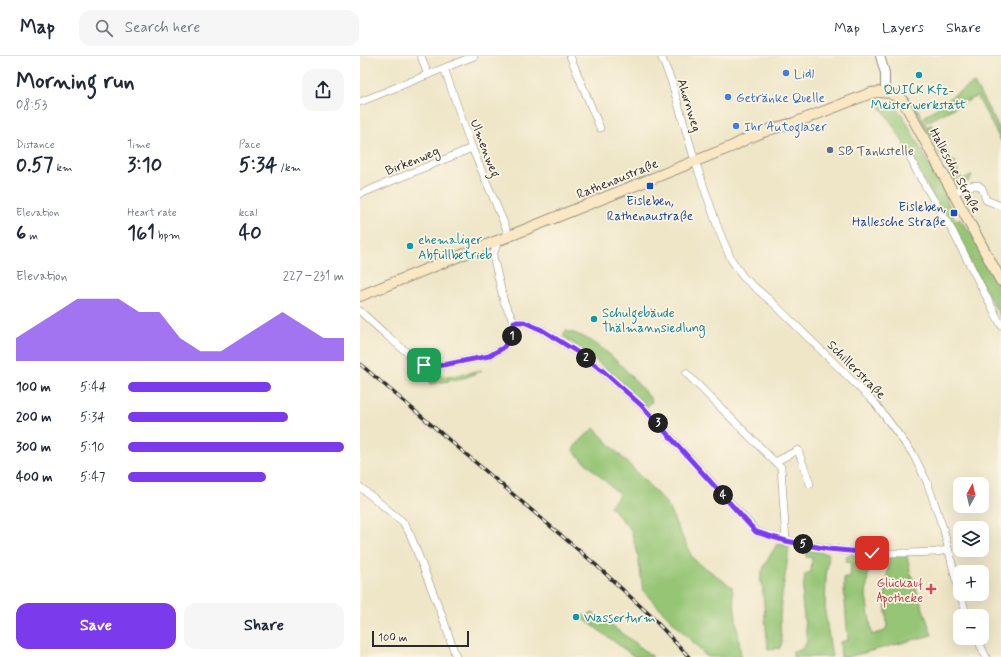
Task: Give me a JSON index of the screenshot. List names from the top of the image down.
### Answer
{
  "streets": {
    "main road": ["Hallesche Straße", "Rathenaustraße"],
    "street": [
      "Ahornweg",
      "Ulmenweg",
      "Birkenweg",
      "Schillerstraße"
    ]
  },
  "crossings": [
    ["Ahornweg", "Rathenaustraße"],
    ["Ahornweg", "Schillerstraße"],
    ["Ulmenweg", "Birkenweg"],
    ["Ulmenweg", "Rathenaustraße"],
    ["Hallesche Straße", "Rathenaustraße"],
    ["Rathenaustraße", "Schillerstraße"]
  ],
  "places": {
    "other": [
      "Lidl",
      "QUICK Kfz- Meisterwerkstatt",
      "Getränke Quelle",
      "Ihr Autoglaser",
      "SB Tankstelle",
      "ehemaliger Abfüllbetrieb",
      "Schulgebäude Thälmannsiedlung",
      "Wasserturm"
    ],
    "transit": ["Eisleben, Rathenaustraße", "Eisleben, Hallesche Straße"],
    "health": ["Glückauf Apotheke"]
  },
  "scale_bar": "100 m",
  "north": "top",
  "page": {
    "header": "Map",
    "search": "Search here",
    "nav": ["Map", "Layers", "Share"],
    "heading": ["Morning run", "08:53"],
    "stats": [
      ["Distance", "0.57 km"],
      ["Time", "3:10"],
      ["Pace", "5:34 /km"],
      ["Elevation", "6 m"],
      ["Heart rate", "161 bpm"],
      ["kcal", "40"]
    ],
    "chart": ["Elevation", "227–231 m"],
    "pins": [
      "1",
      "2",
      "3",
      "4",
      "5"
    ],
    "list": [
      {
        "name": "100 m",
        "note": "5:44"
      },
      {
        "name": "200 m",
        "note": "5:34"
      },
      {
        "name": "300 m",
        "note": "5:10"
      },
      {
        "name": "400 m",
        "note": "5:47"
      }
    ],
    "map_buttons": ["+", "−"],
    "buttons": ["Save", "Share"],
    "scale": "100 m"
  }
}
